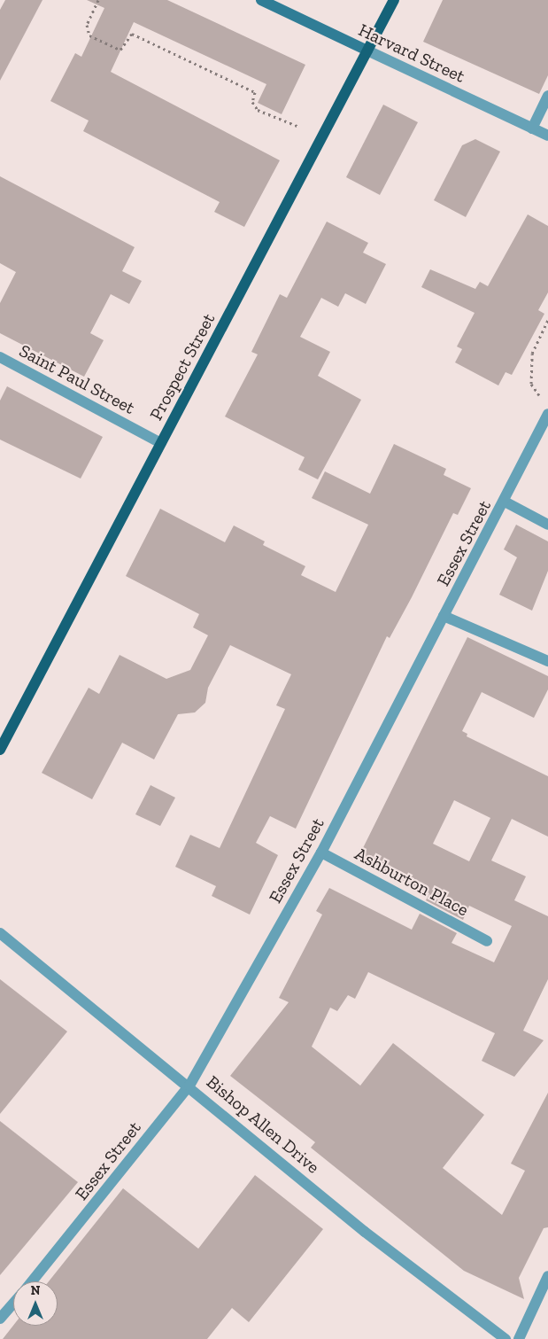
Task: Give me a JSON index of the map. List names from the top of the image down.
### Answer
{
  "streets": {
    "main road": ["Prospect Street"],
    "street": [
      "Harvard Street",
      "Saint Paul Street",
      "Essex Street",
      "Ashburton Place",
      "Bishop Allen Drive"
    ]
  },
  "crossings": [
    ["Harvard Street", "Prospect Street"],
    ["Prospect Street", "Saint Paul Street"],
    ["Essex Street", "Ashburton Place"],
    ["Essex Street", "Bishop Allen Drive"]
  ],
  "north": "top"
}
